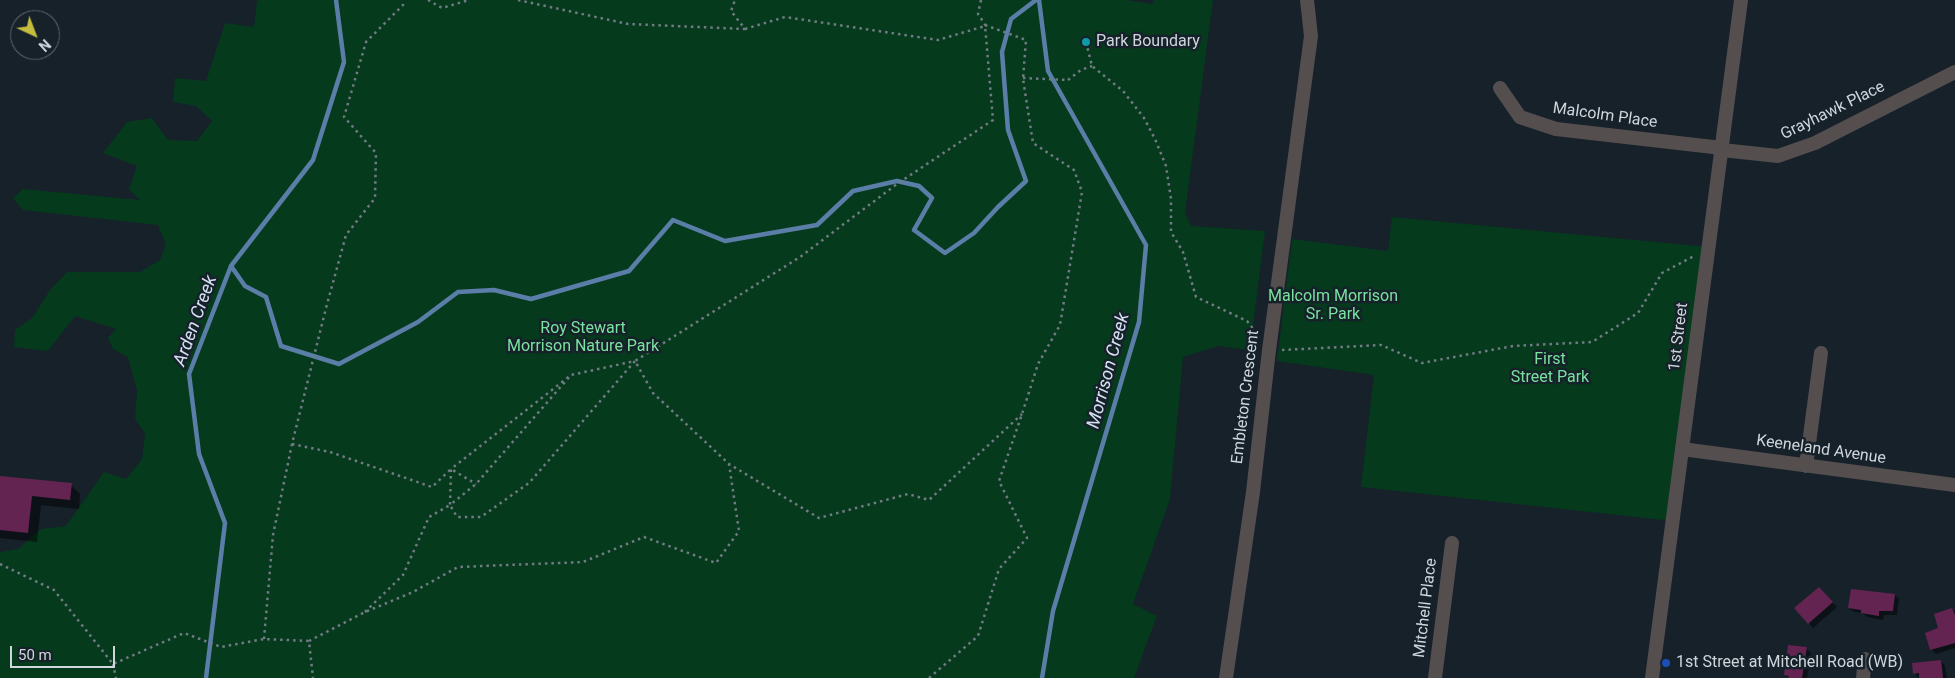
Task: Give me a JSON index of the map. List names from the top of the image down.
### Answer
{
  "streets": {
    "street": [
      "Grayhawk Place",
      "Malcolm Place",
      "1st Street",
      "Embleton Crescent",
      "Keeneland Avenue",
      "Mitchell Place"
    ]
  },
  "crossings": [
    ["Grayhawk Place", "Malcolm Place"],
    ["Grayhawk Place", "1st Street"],
    ["Malcolm Place", "1st Street"],
    ["1st Street", "Keeneland Avenue"]
  ],
  "water": ["Arden Creek", "Morrison Creek"],
  "parks": ["Malcolm Morrison Sr. Park", "Roy Stewart Morrison Nature Park", "First Street Park"],
  "places": ["Park Boundary", "1st Street at Mitchell Road (WB)"],
  "scale_bar": "50 m",
  "north": "bottom right"
}
